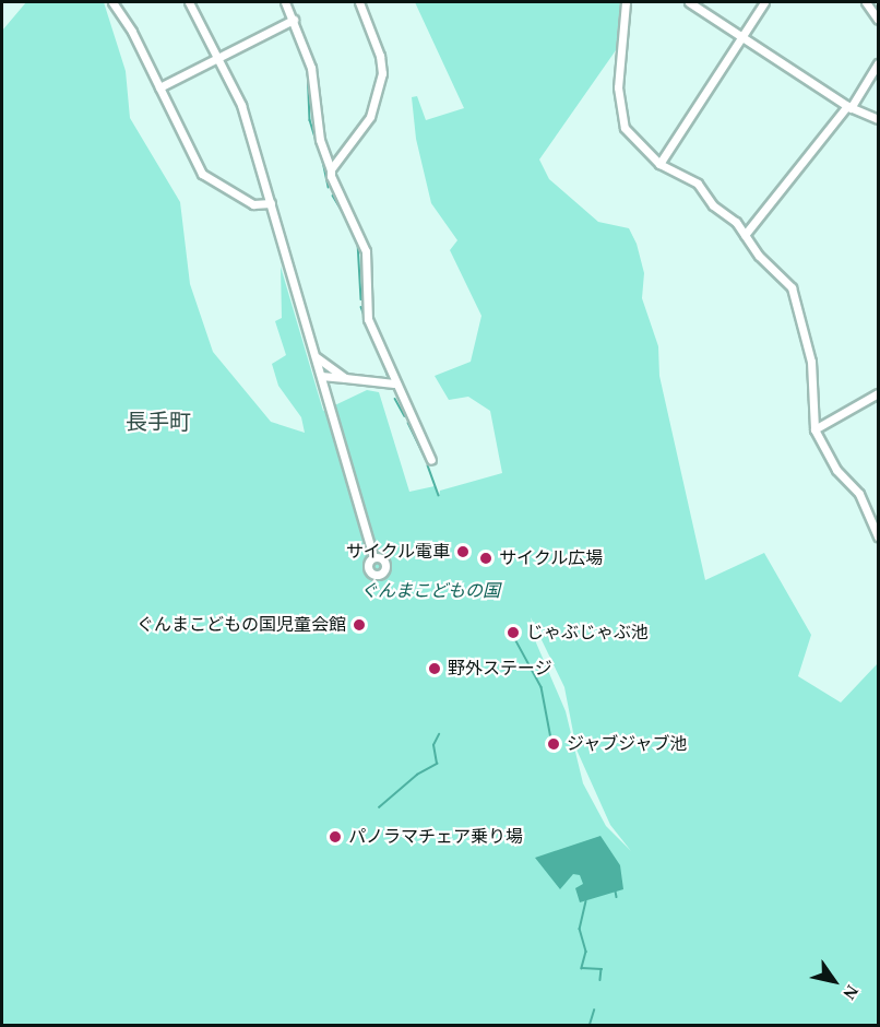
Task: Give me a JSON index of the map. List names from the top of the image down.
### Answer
{
  "districts": ["長手町"],
  "parks": ["ぐんまこどもの国"],
  "places": [
    "サイクル電車",
    "サイクル広場",
    "ぐんまこどもの国児童会館",
    "じゃぶじゃぶ池",
    "野外ステージ",
    "ジャブジャブ池",
    "パノラマチェア乗り場"
  ],
  "north": "bottom right"
}
